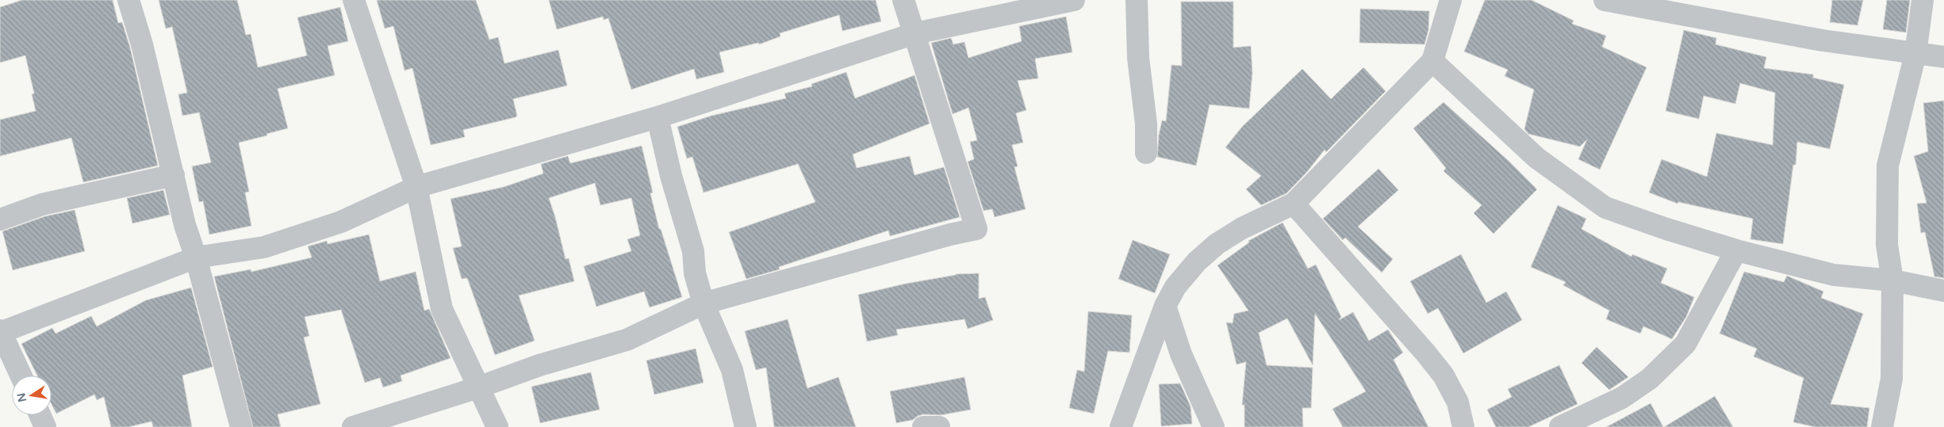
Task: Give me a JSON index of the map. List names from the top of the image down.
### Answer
{
  "north": "left"
}
